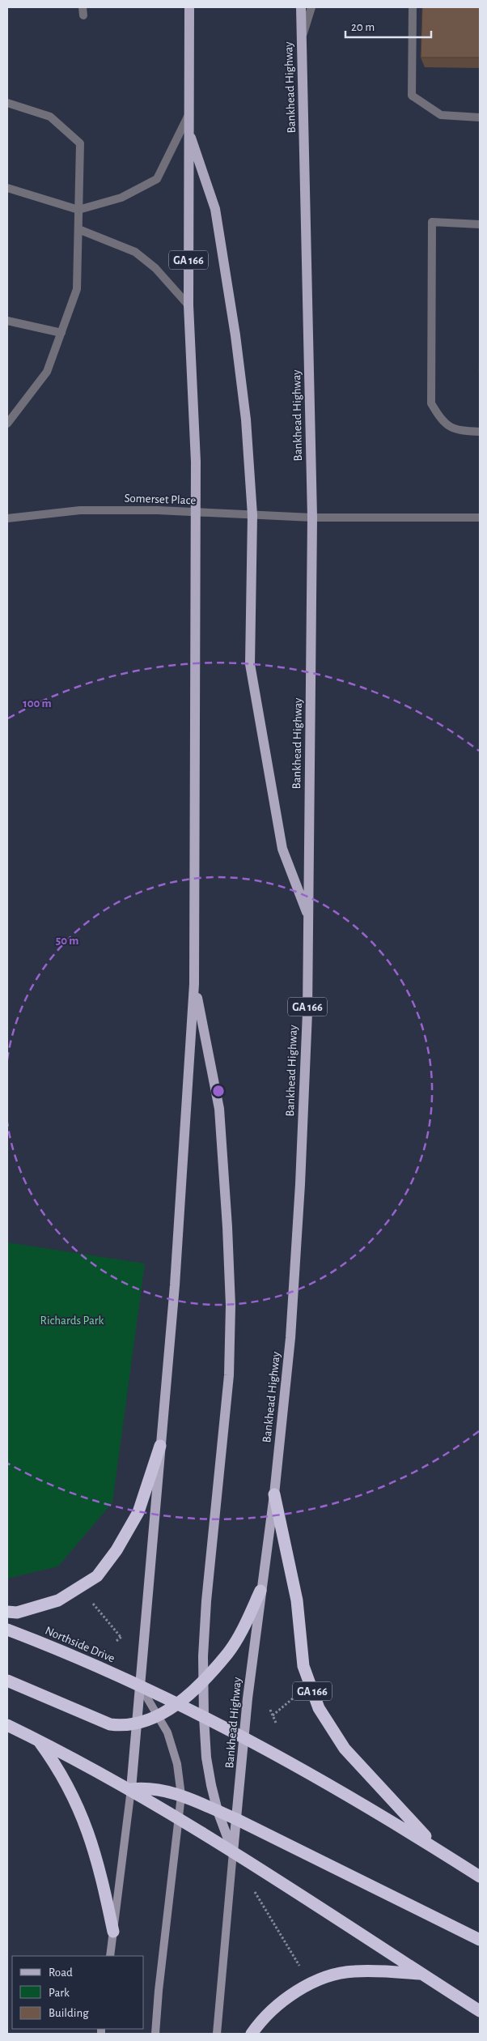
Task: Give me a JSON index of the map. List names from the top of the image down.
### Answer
{
  "streets": {
    "highway": ["GA 166", "Northside Drive"],
    "main road": ["Bankhead Highway"],
    "street": ["Somerset Place"]
  },
  "crossings": [
    ["Bankhead Highway", "GA 166"],
    ["Bankhead Highway", "Somerset Place"],
    ["Bankhead Highway", "Northside Drive"],
    ["GA 166", "Somerset Place"],
    ["GA 166", "Northside Drive"]
  ],
  "parks": ["Richards Park"],
  "legend": ["Road", "Park", "Building"],
  "scale_bar": "20 m",
  "rings": ["100 m", "50 m"]
}
